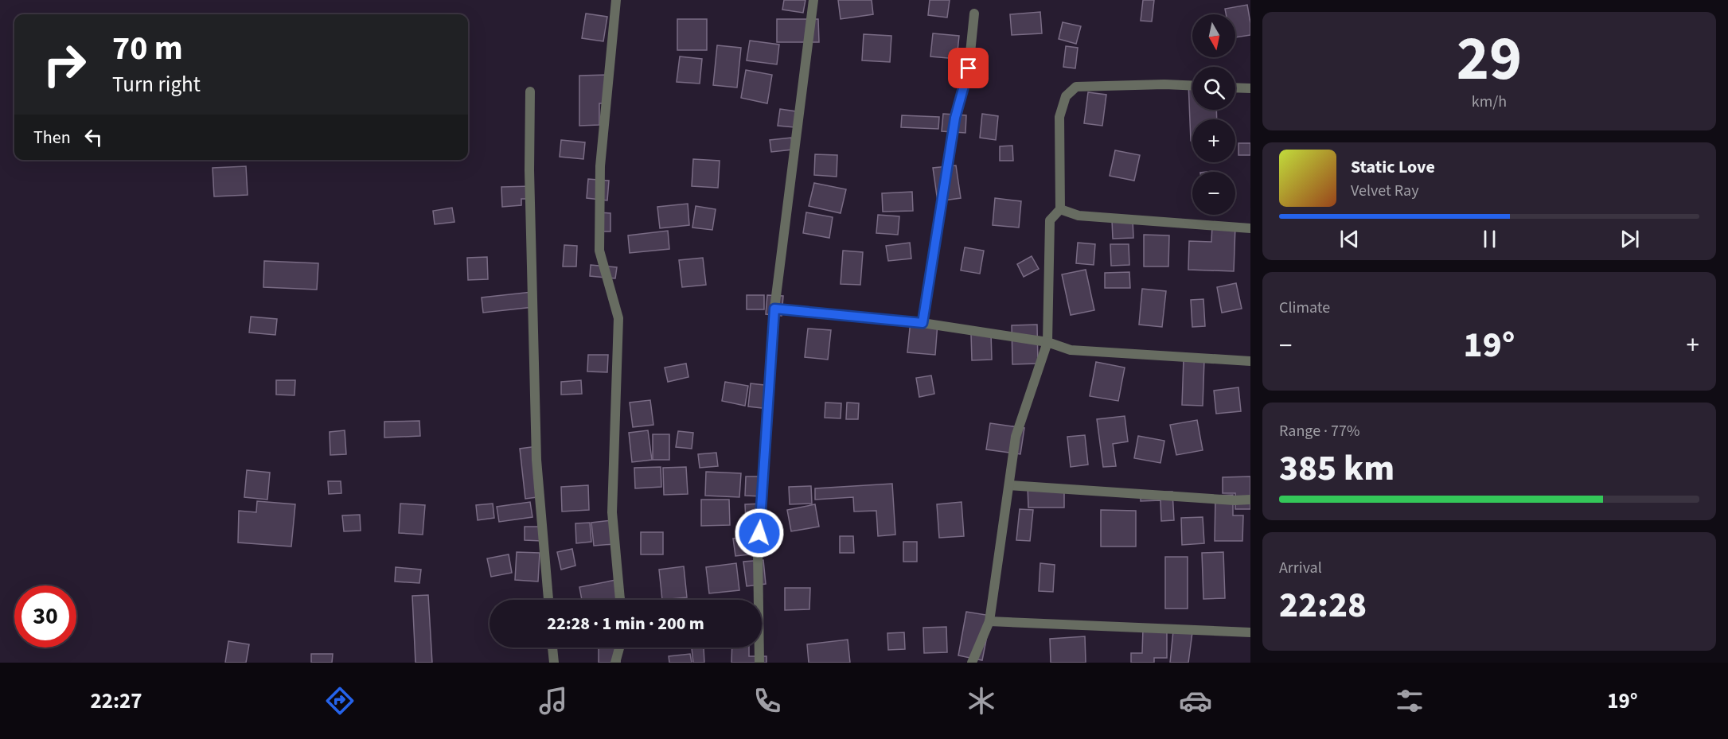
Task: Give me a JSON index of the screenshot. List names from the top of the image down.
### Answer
{
  "north": "bottom",
  "page": {
    "tile": [
      ["29", "km/h"],
      "Climate",
      ["Range · 77%", "385 km"],
      ["Arrival", "22:28"]
    ],
    "map_buttons": ["+", "−"],
    "turn": ["70 m", "Turn right"],
    "then": "Then",
    "song": ["Static Love", "Velvet Ray"],
    "heat": ["−", "19°", "+"],
    "limit": "30",
    "trip": "22:28 · 1 min · 200 m",
    "tabs": ["22:27", "19°"]
  }
}
